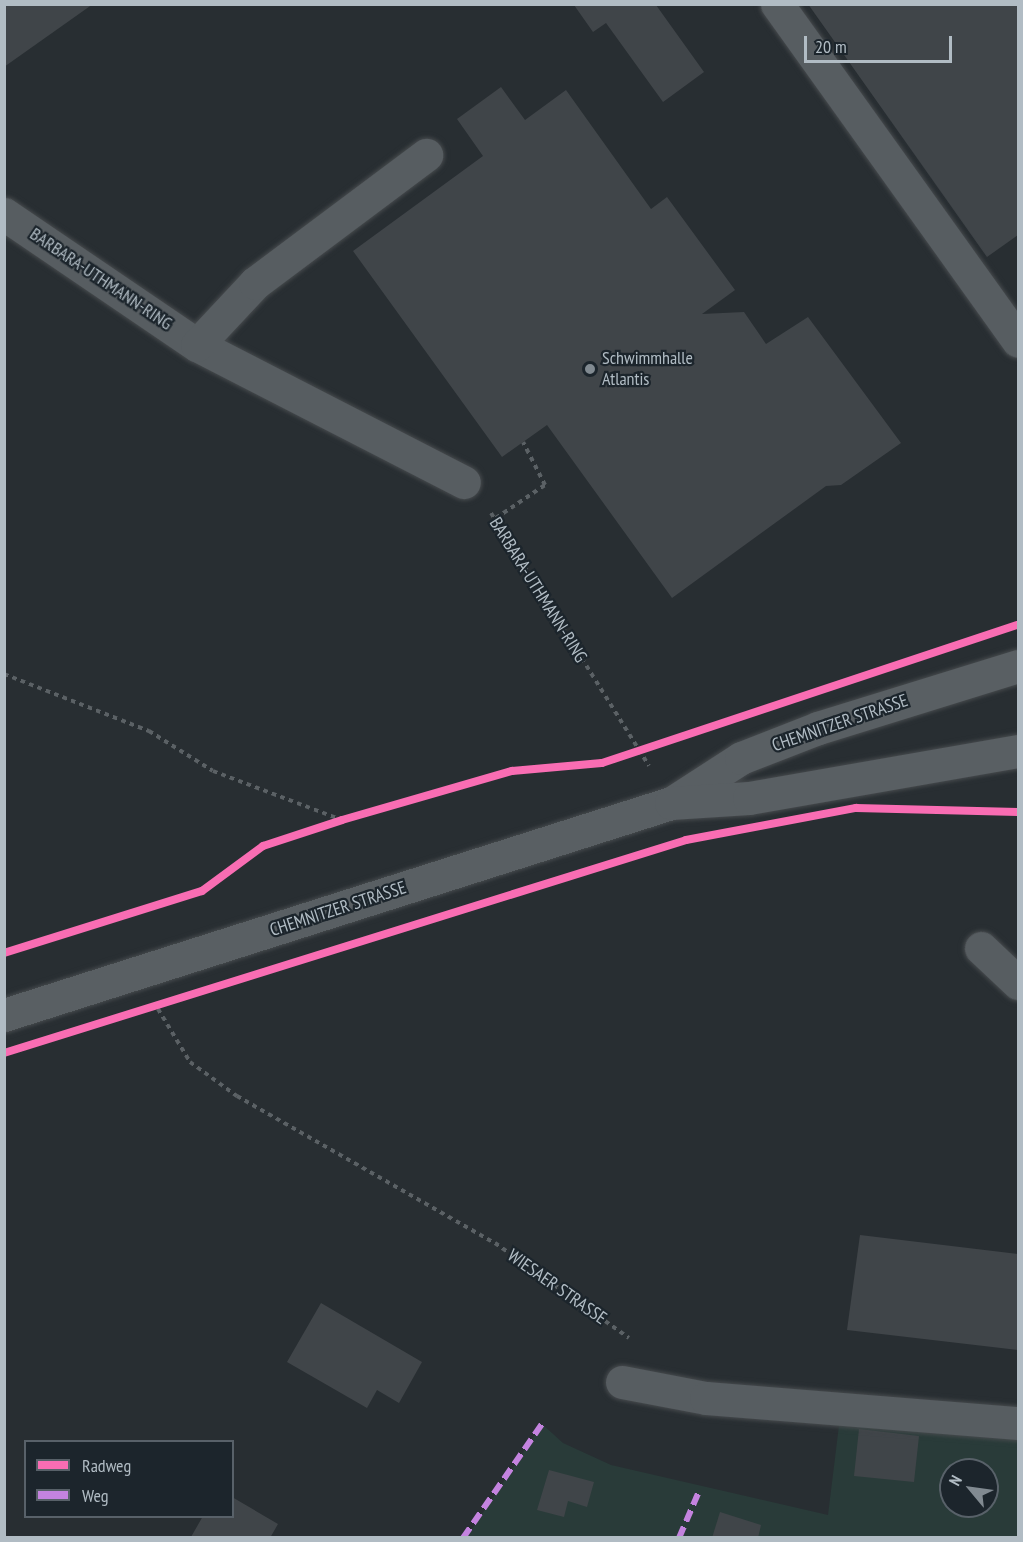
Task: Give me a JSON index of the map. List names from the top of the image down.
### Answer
{
  "streets": {
    "main road": ["CHEMNITZER STRASSE"],
    "street": ["BARBARA-UTHMANN-RING"],
    "path": ["WIESAER STRASSE"]
  },
  "crossings": [
    ["BARBARA-UTHMANN-RING", "CHEMNITZER STRASSE"],
    ["CHEMNITZER STRASSE", "WIESAER STRASSE"]
  ],
  "places": ["Schwimmhalle Atlantis"],
  "legend": ["Radweg", "Weg"],
  "scale_bar": "20 m",
  "north": "top left"
}
